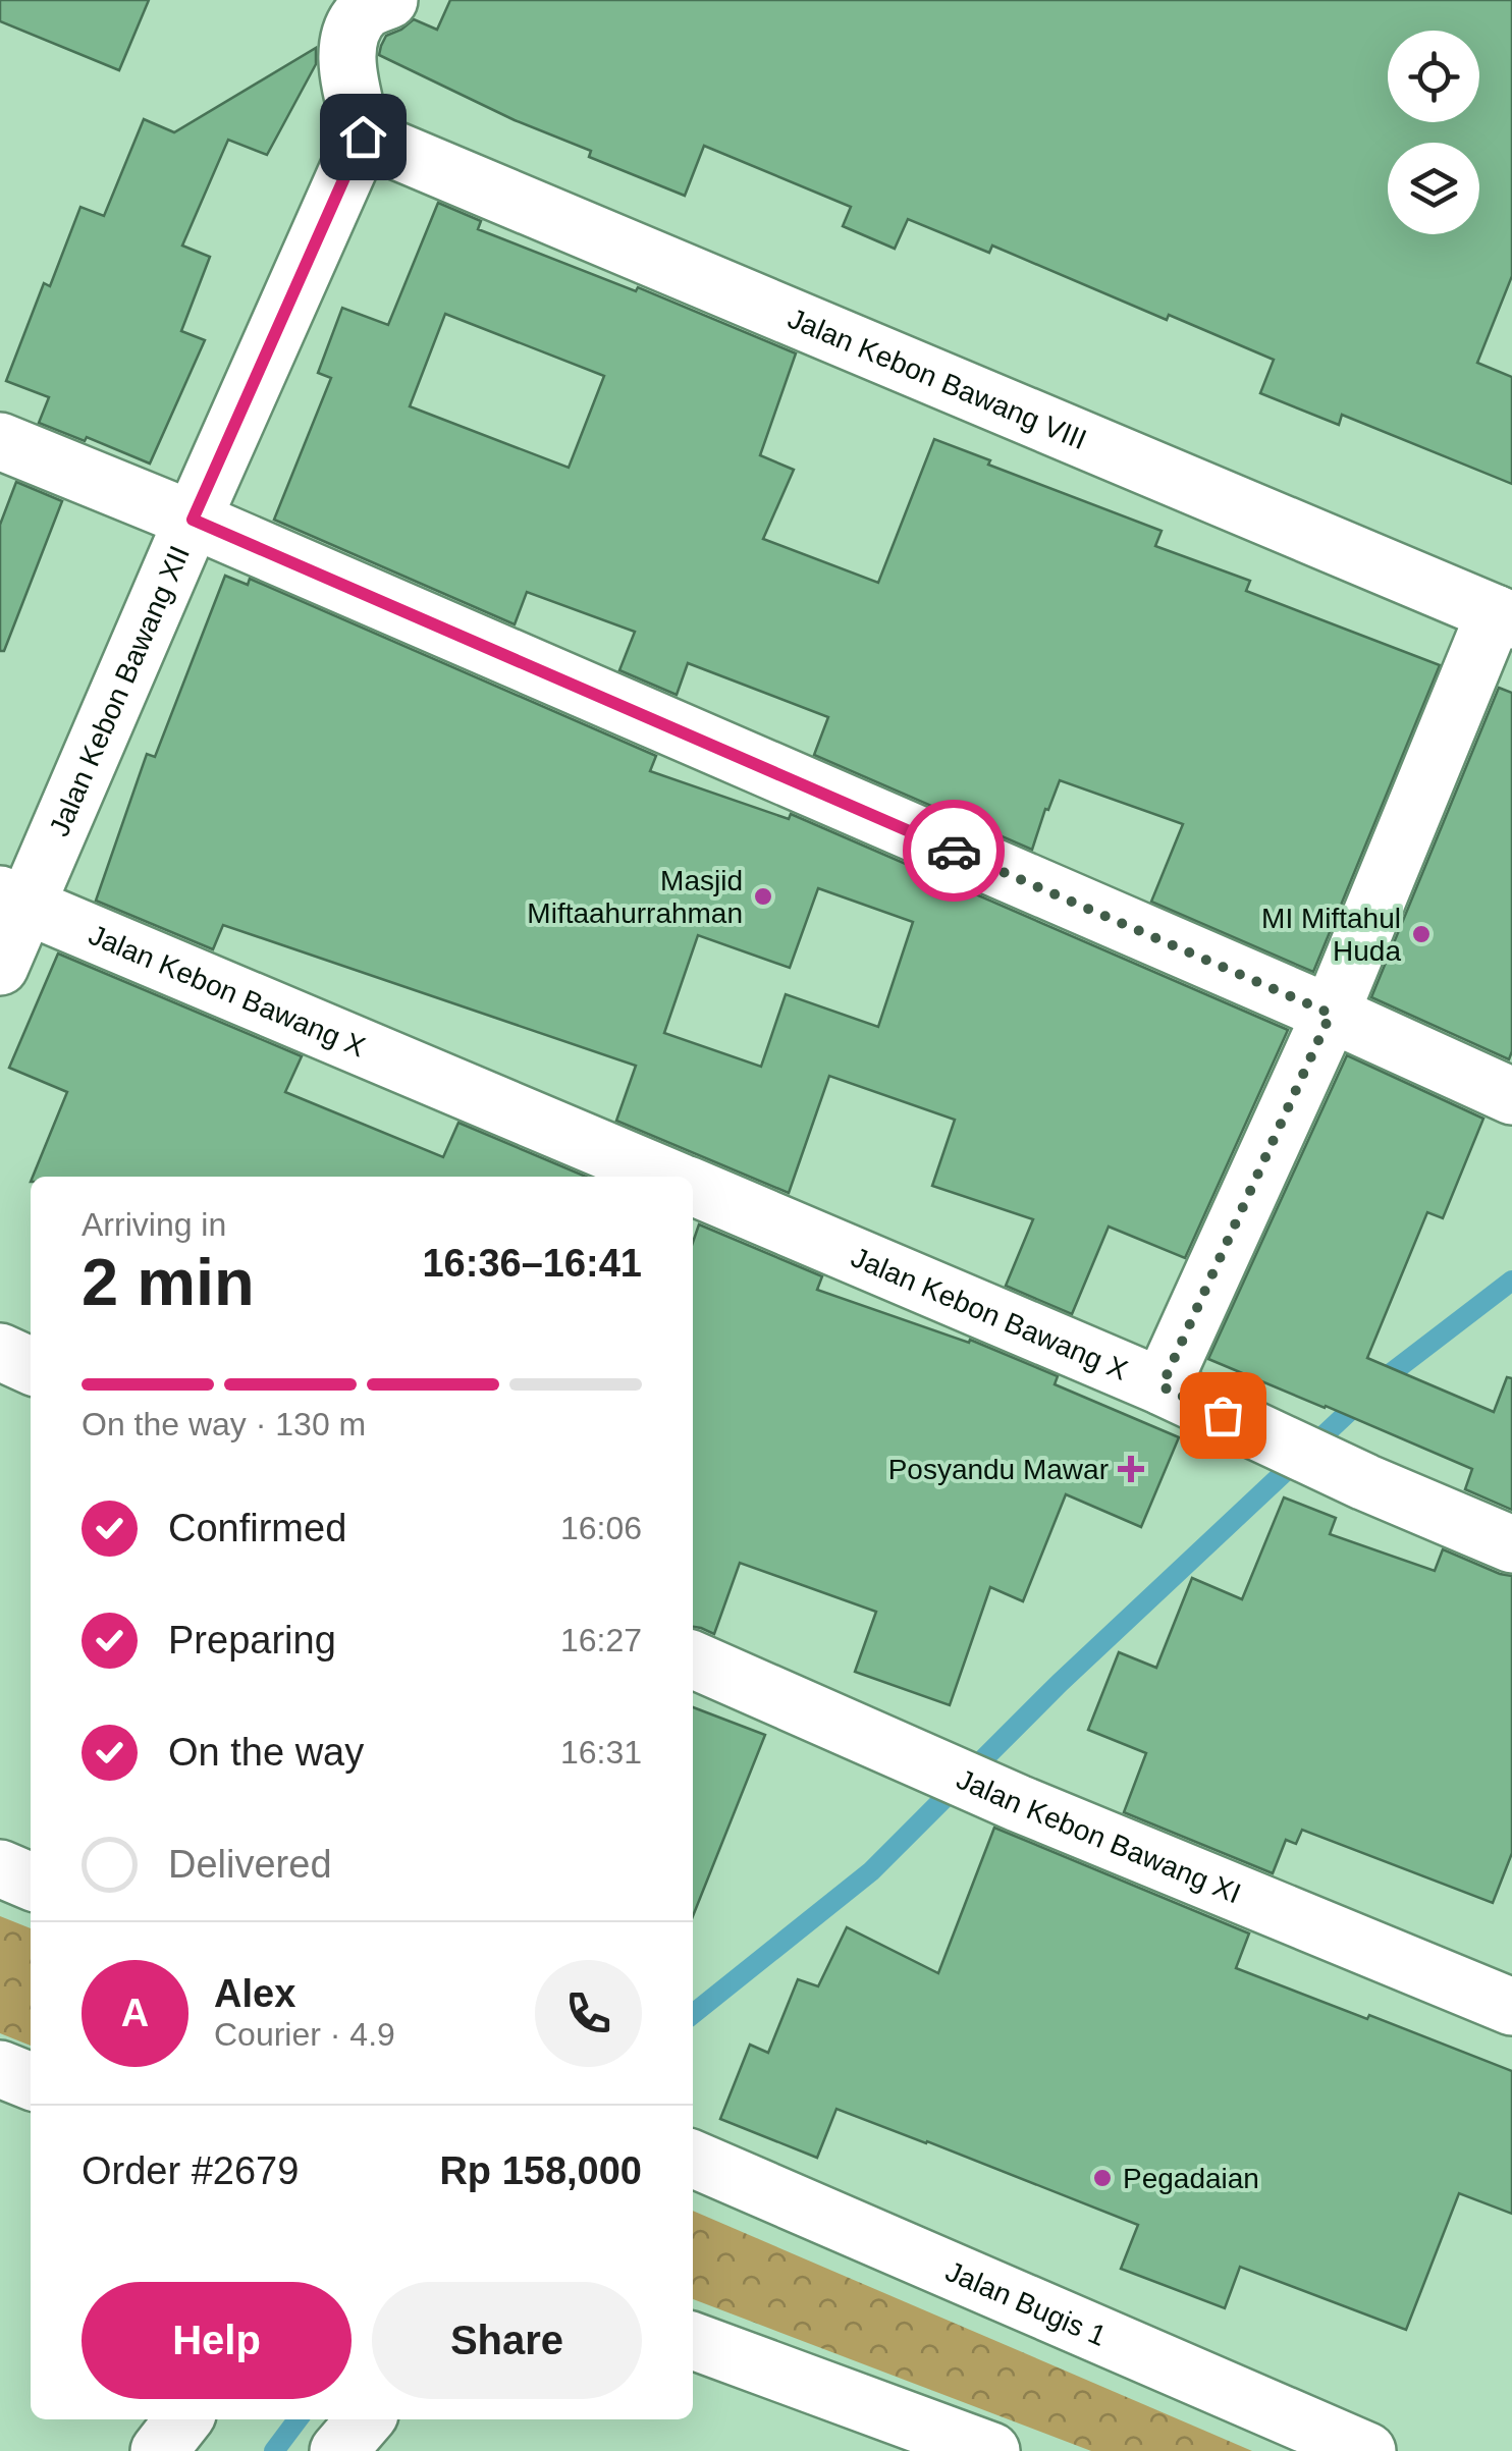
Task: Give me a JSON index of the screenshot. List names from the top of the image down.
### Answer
{
  "streets": {
    "street": [
      "Jalan Kebon Bawang VIII",
      "Jalan Kebon Bawang XII",
      "Jalan Kebon Bawang X",
      "Jalan Kebon Bawang XI",
      "Jalan Bugis 1"
    ]
  },
  "crossings": [
    ["Jalan Kebon Bawang VIII", "Jalan Kebon Bawang XII"],
    ["Jalan Kebon Bawang XII", "Jalan Kebon Bawang X"]
  ],
  "places": {
    "other": ["Masjid Miftaahurrahman", "MI Miftahul Huda", "Pegadaian"],
    "health": ["Posyandu Mawar"]
  },
  "page": {
    "heading": ["2 min", "Arriving in", "16:36–16:41"],
    "panel": [
      "Alex",
      "Courier · 4.9",
      "Order #2679",
      "Rp 158,000"
    ],
    "bar": "On the way · 130 m",
    "list": [
      ["Confirmed", "16:06"],
      ["Preparing", "16:27"],
      ["On the way", "16:31"],
      "Delivered"
    ],
    "round": "A",
    "buttons": ["Help", "Share"]
  }
}
